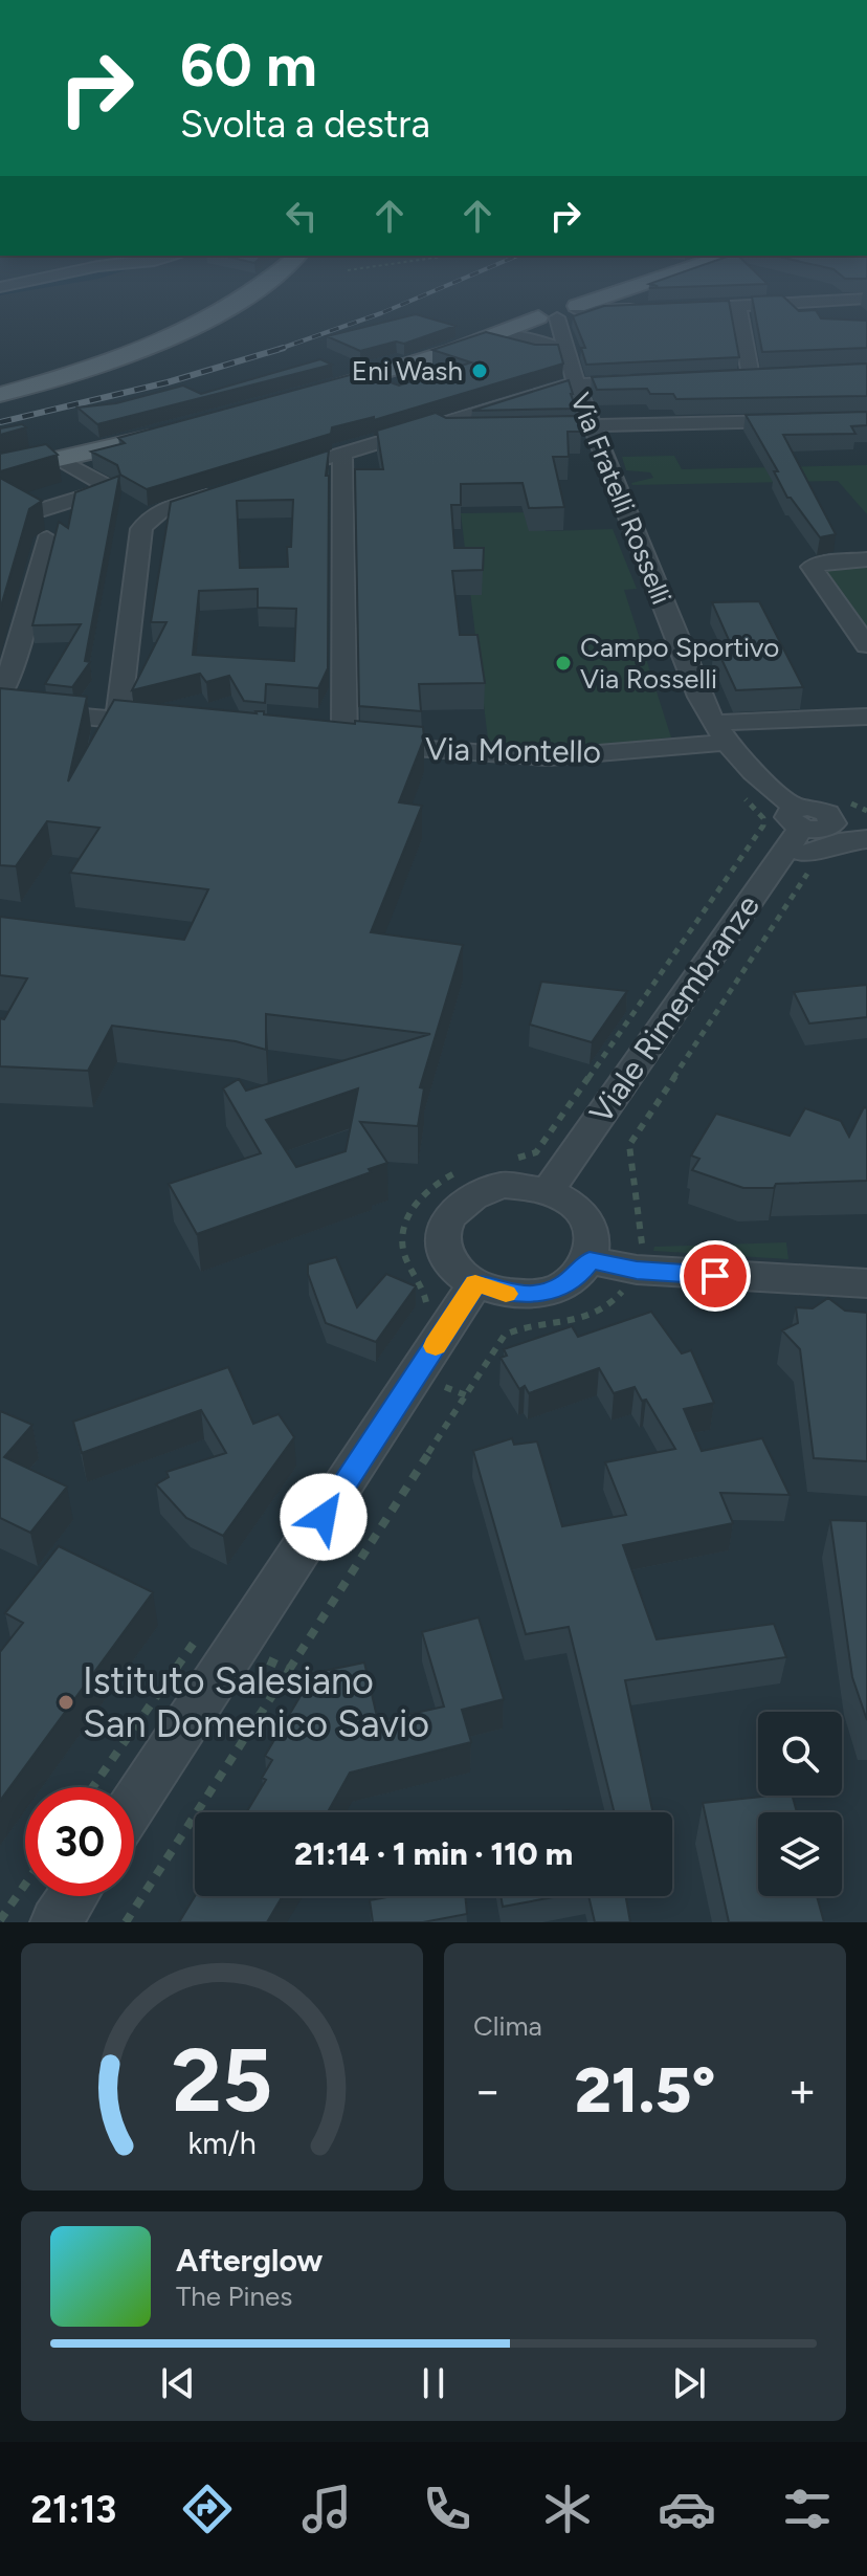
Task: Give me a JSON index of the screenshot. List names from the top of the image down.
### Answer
{
  "streets": {
    "street": ["Via Fratelli Rosselli", "Via Montello", "Viale Rimembranze"]
  },
  "crossings": [
    ["Via Fratelli Rosselli", "Via Montello"],
    ["Via Fratelli Rosselli", "Viale Rimembranze"]
  ],
  "places": ["Eni Wash", "Campo Sportivo Via Rosselli", "Istituto Salesiano San Domenico Savio"],
  "page": {
    "turn": ["60 m", "Svolta a destra"],
    "limit": "30",
    "trip": "21:14 · 1 min · 110 m",
    "tile": "Clima",
    "heat": ["−", "21.5°", "+"],
    "song": ["Afterglow", "The Pines"],
    "tabs": "21:13",
    "gauge": ["25", "km/h"]
  }
}
